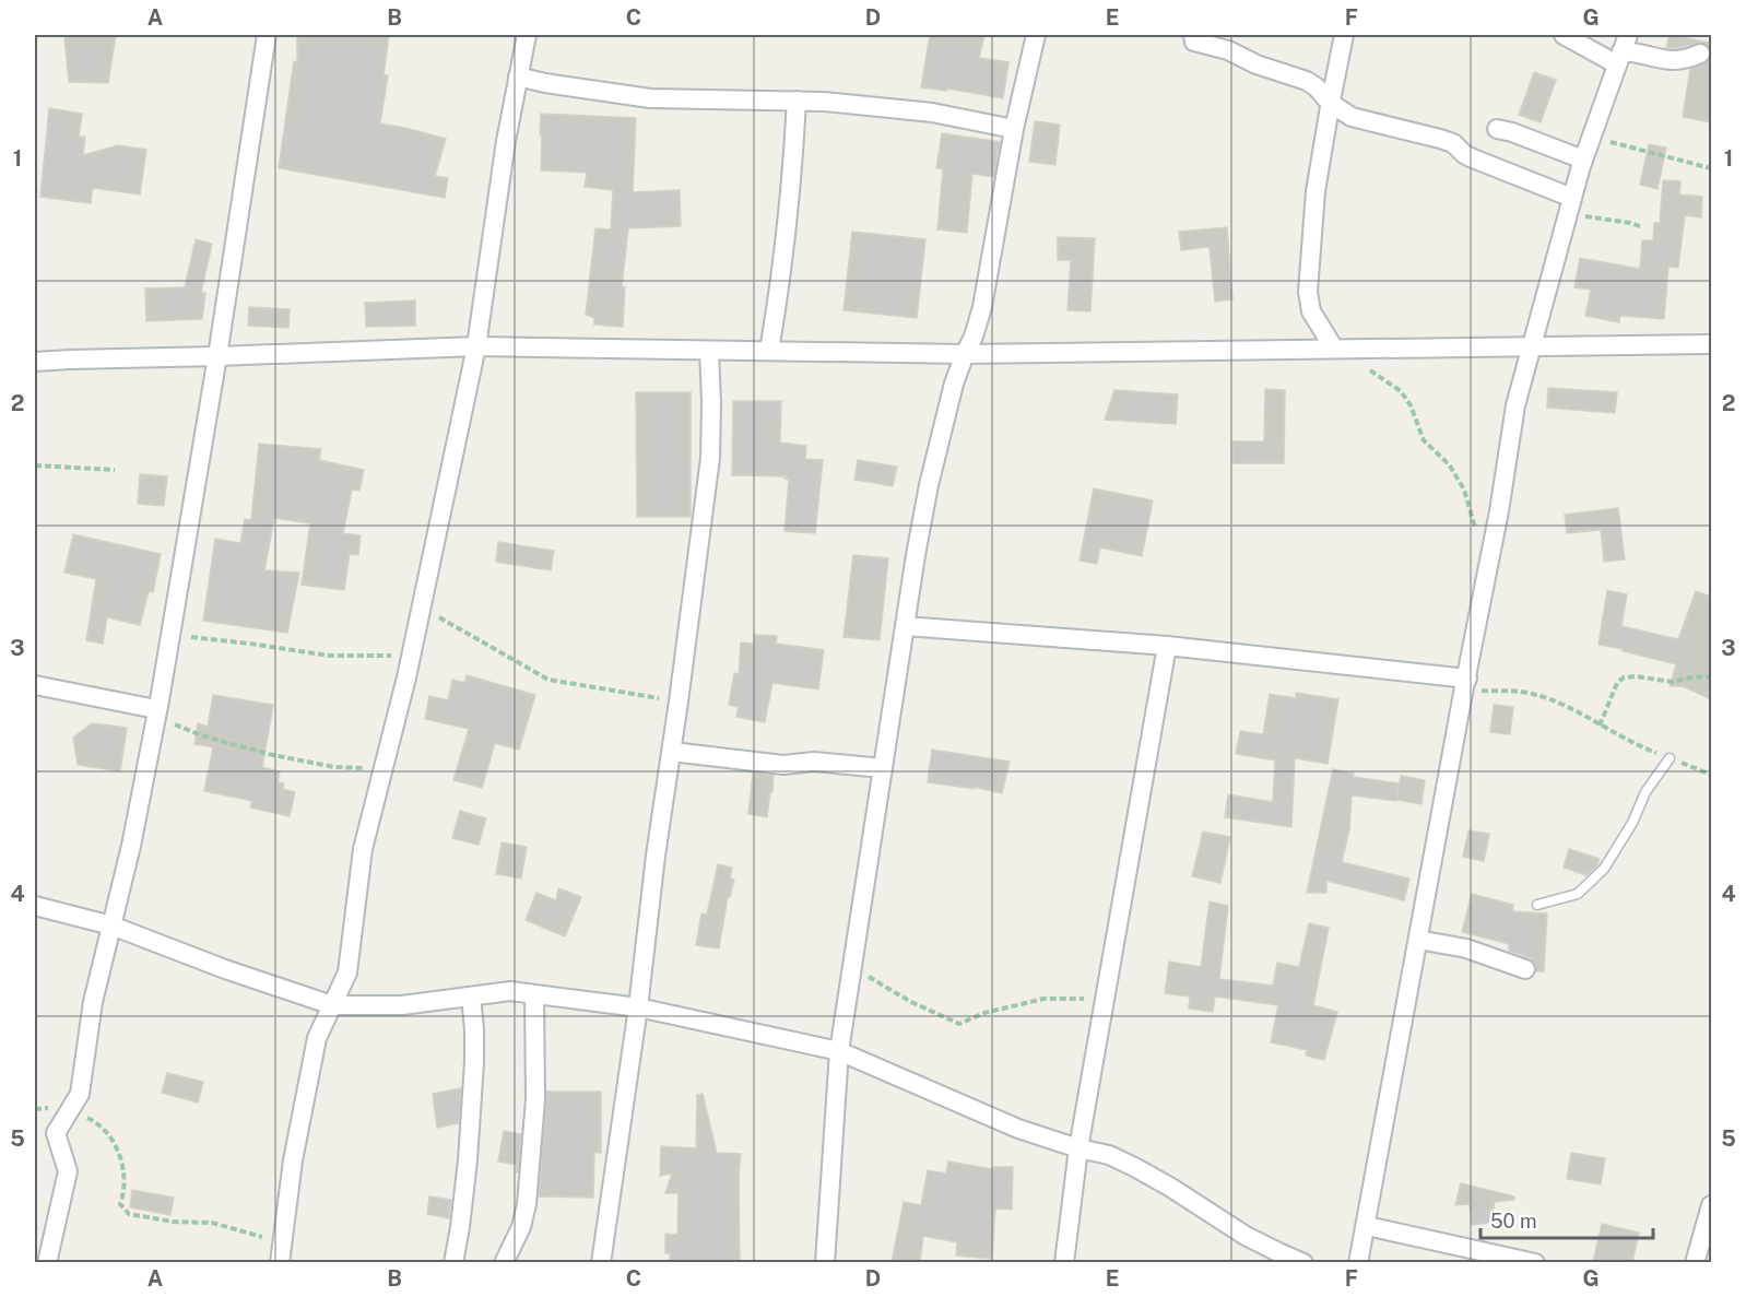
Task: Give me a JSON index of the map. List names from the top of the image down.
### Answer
{
  "scale_bar": "50 m",
  "grid": {
    "columns": [
      "A",
      "B",
      "C",
      "D",
      "E",
      "F",
      "G"
    ],
    "rows": [
      "1",
      "2",
      "3",
      "4",
      "5"
    ]
  }
}
